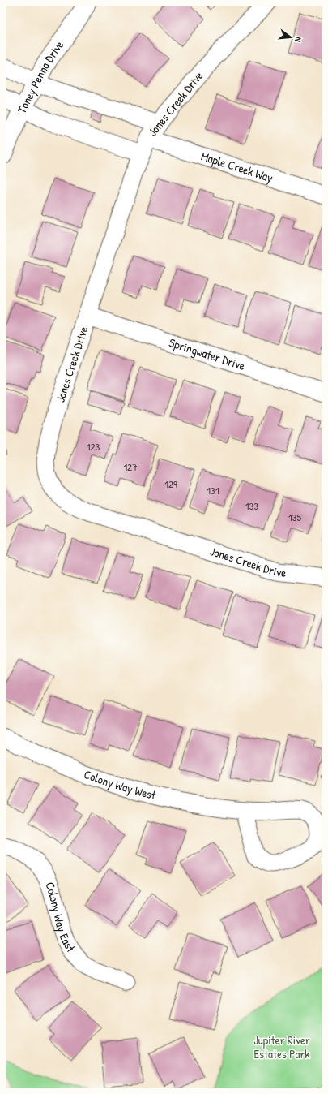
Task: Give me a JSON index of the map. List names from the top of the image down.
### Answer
{
  "streets": {
    "street": [
      "Toney Penna Drive",
      "Jones Creek Drive",
      "Maple Creek Way",
      "Springwater Drive",
      "Colony Way West",
      "Colony Way East"
    ]
  },
  "crossings": [
    ["Jones Creek Drive", "Maple Creek Way"],
    ["Jones Creek Drive", "Springwater Drive"]
  ],
  "parks": ["Jupiter River Estates Park"],
  "house_numbers": [
    "123",
    "127",
    "129",
    "131",
    "133",
    "135"
  ],
  "north": "right"
}
